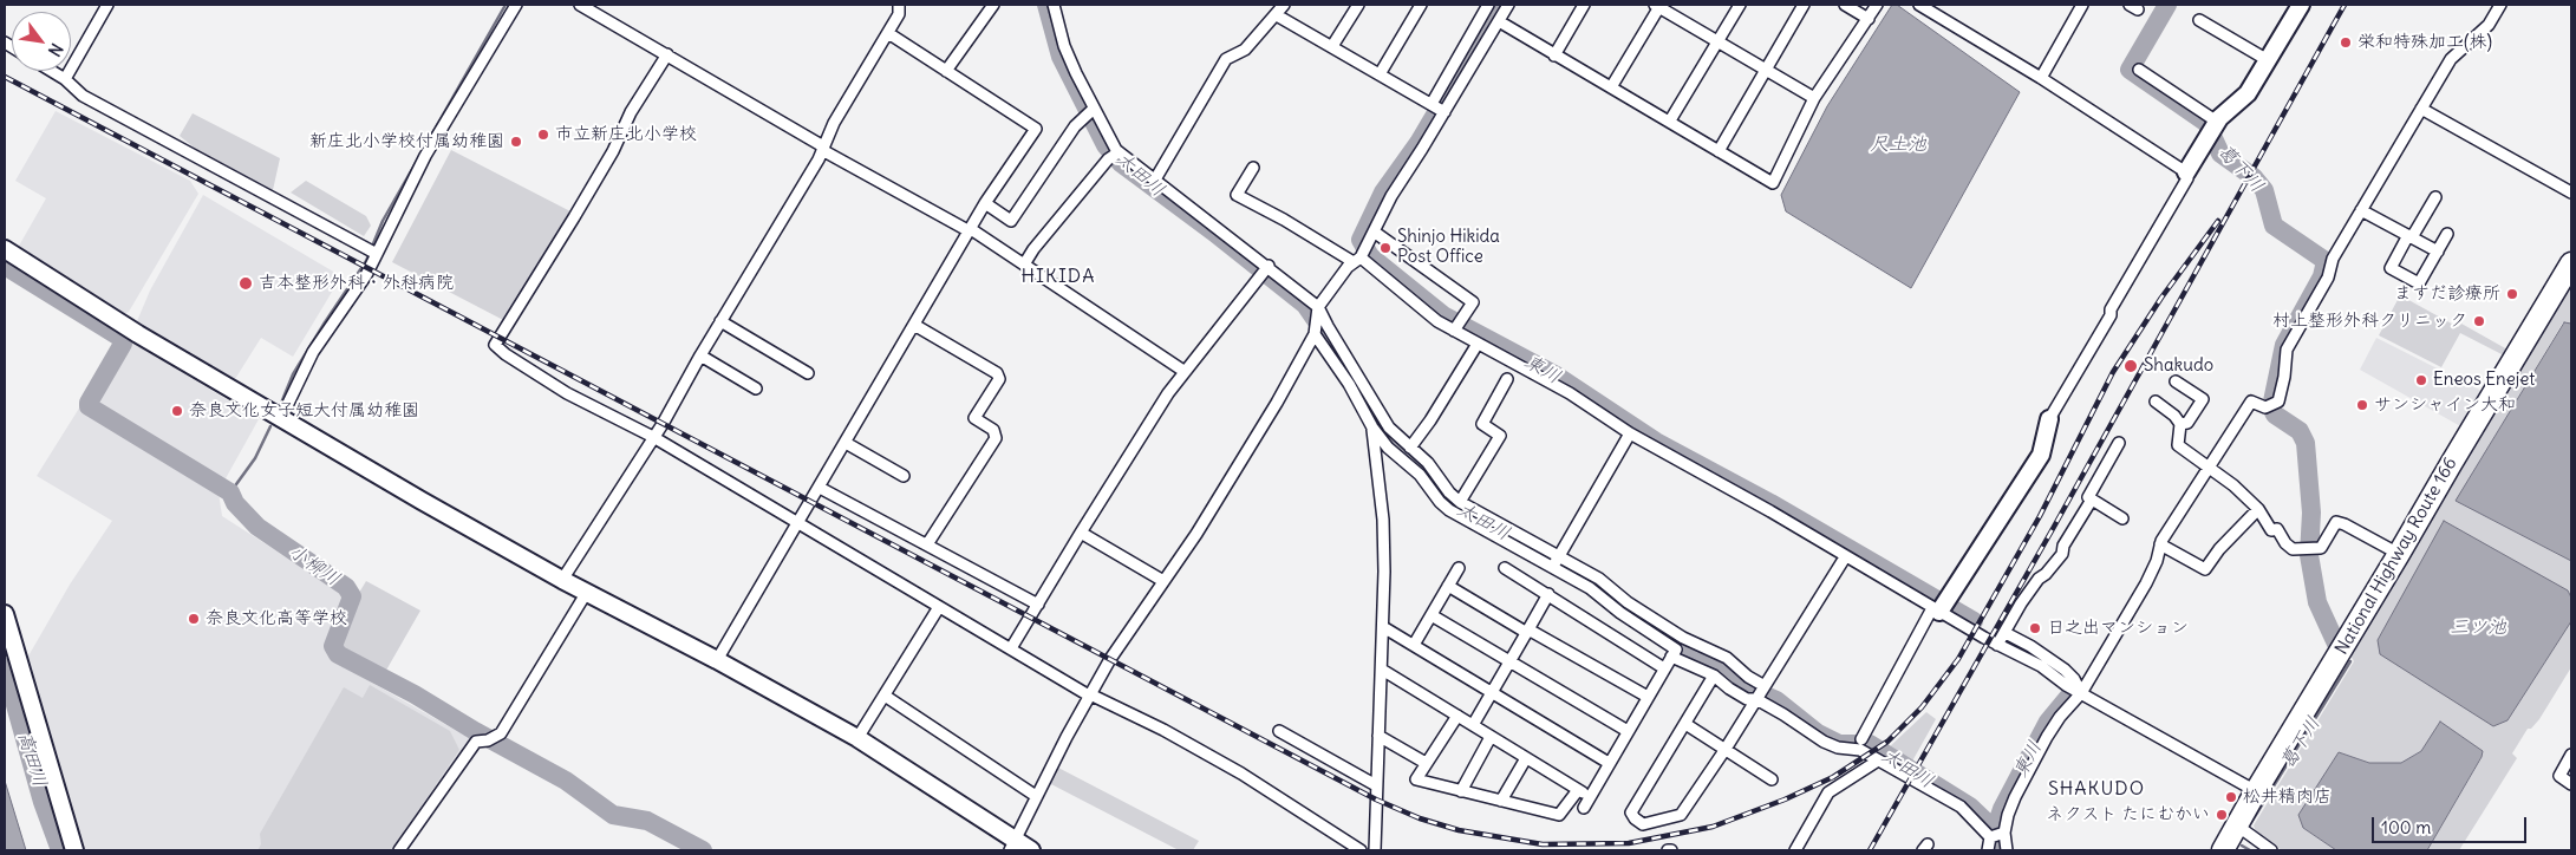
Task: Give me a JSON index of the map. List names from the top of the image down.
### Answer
{
  "streets": {
    "highway": ["National Highway Route 166"]
  },
  "districts": ["HIKIDA", "SHAKUDO"],
  "water": [
    "尺土池",
    "葛下川",
    "太田川",
    "東川",
    "小柳川",
    "三ツ池",
    "高田川"
  ],
  "places": [
    "栄和特殊加工(株)",
    "市立新庄北小学校",
    "新庄北小学校付属幼稚園",
    "Shinjo Hikida Post Office",
    "吉本整形外科・外科病院",
    "ますだ診療所",
    "村上整形外科クリニック",
    "Shakudo",
    "Eneos Enejet",
    "サンシャイン大和",
    "奈良文化女子短大付属幼稚園",
    "奈良文化高等学校",
    "日之出マンション",
    "松井精肉店",
    "ネクスト たにむかい"
  ],
  "scale_bar": "100 m",
  "north": "bottom right"
}
